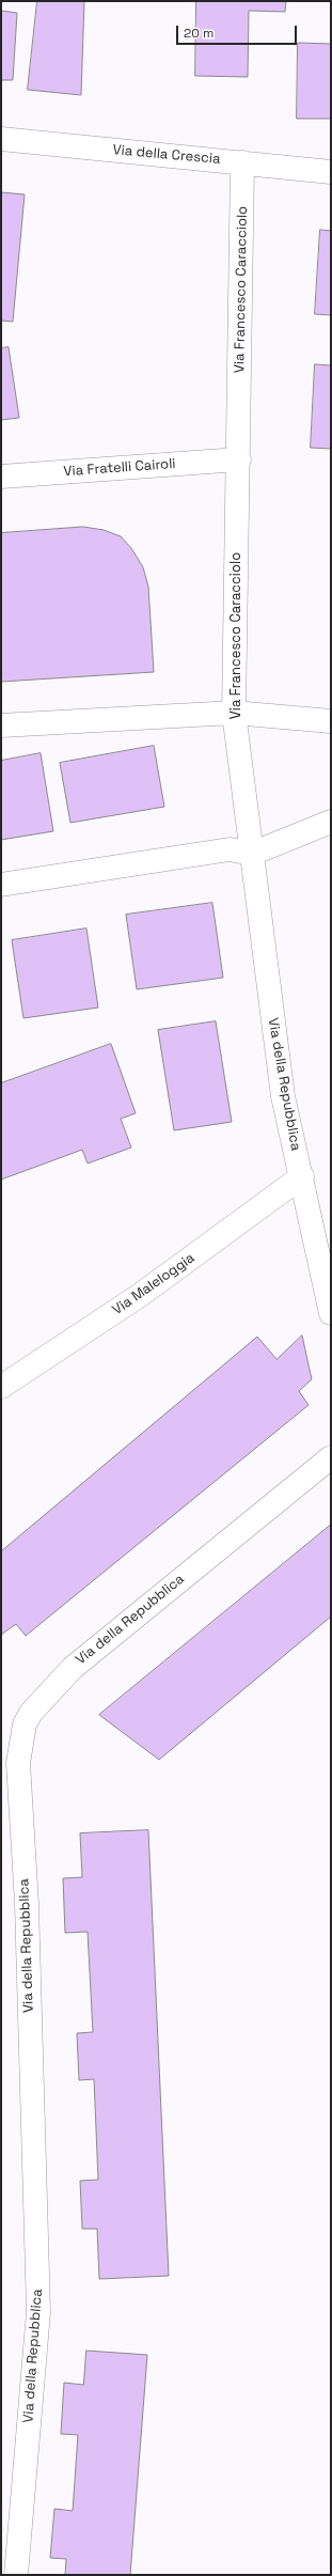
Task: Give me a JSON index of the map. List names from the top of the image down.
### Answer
{
  "streets": {
    "street": [
      "Via della Crescia",
      "Via Francesco Caracciolo",
      "Via Fratelli Cairoli",
      "Via della Repubblica",
      "Via Maleloggia"
    ]
  },
  "crossings": [
    ["Via della Crescia", "Via Francesco Caracciolo"],
    ["Via Francesco Caracciolo", "Via Fratelli Cairoli"],
    ["Via Francesco Caracciolo", "Via della Repubblica"],
    ["Via della Repubblica", "Via Maleloggia"]
  ],
  "scale_bar": "20 m"
}
